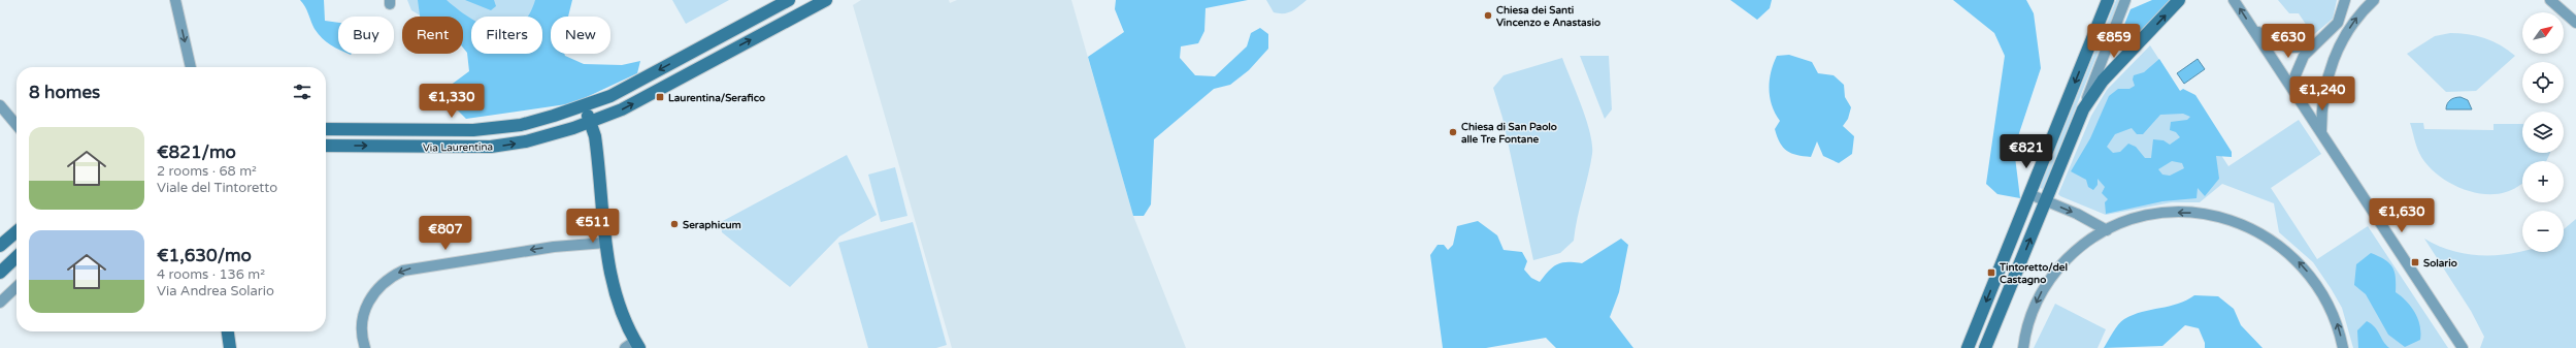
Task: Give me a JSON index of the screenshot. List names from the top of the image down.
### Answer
{
  "streets": {
    "main road": ["Via Laurentina"]
  },
  "places": {
    "other": ["Chiesa dei Santi Vincenzo e Anastasio", "Chiesa di San Paolo alle Tre Fontane", "Seraphicum"],
    "transit": ["Laurentina/Serafico", "Solario", "Tintoretto/del Castagno"]
  },
  "north": "top right",
  "page": {
    "map_buttons": ["+", "−"],
    "chip": [
      "Buy",
      "Rent",
      "Filters",
      "New"
    ],
    "price": [
      "€859",
      "€630",
      "€1,240",
      "€1,330",
      "€821",
      "€1,630",
      "€511",
      "€807"
    ],
    "heading": "8 homes",
    "list": [
      {
        "name": "€821/mo",
        "note": "2 rooms · 68 m² · Viale del Tintoretto"
      },
      {
        "name": "€1,630/mo",
        "note": "4 rooms · 136 m² · Via Andrea Solario"
      }
    ]
  }
}
